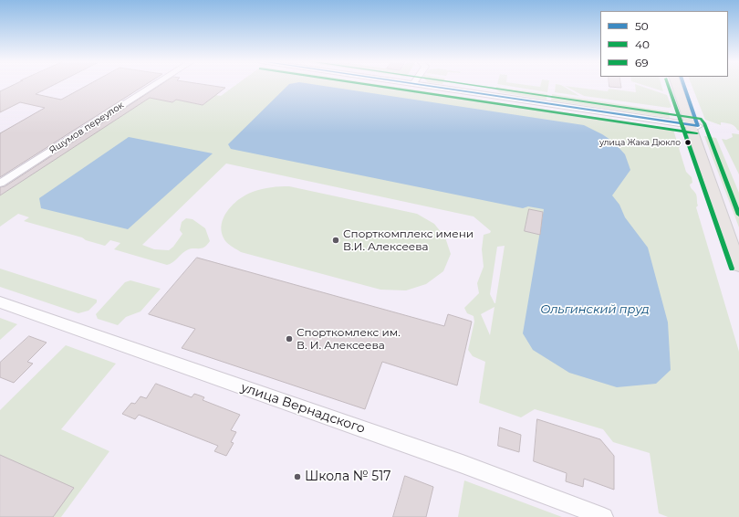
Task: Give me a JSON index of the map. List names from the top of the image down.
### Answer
{
  "streets": {
    "street": ["Яшумов переулок", "улица Вернадского"]
  },
  "water": ["Ольгинский пруд"],
  "places": [
    "улица Жака Дюкло",
    "Спорткомплекс имени В.И. Алексеева",
    "Спорткомлекс им. В. И. Алексеева",
    "Школа № 517"
  ],
  "lines": ["transit line 50", "transit line 40", "transit line 69"],
  "legend": ["50", "40", "69"]
}
